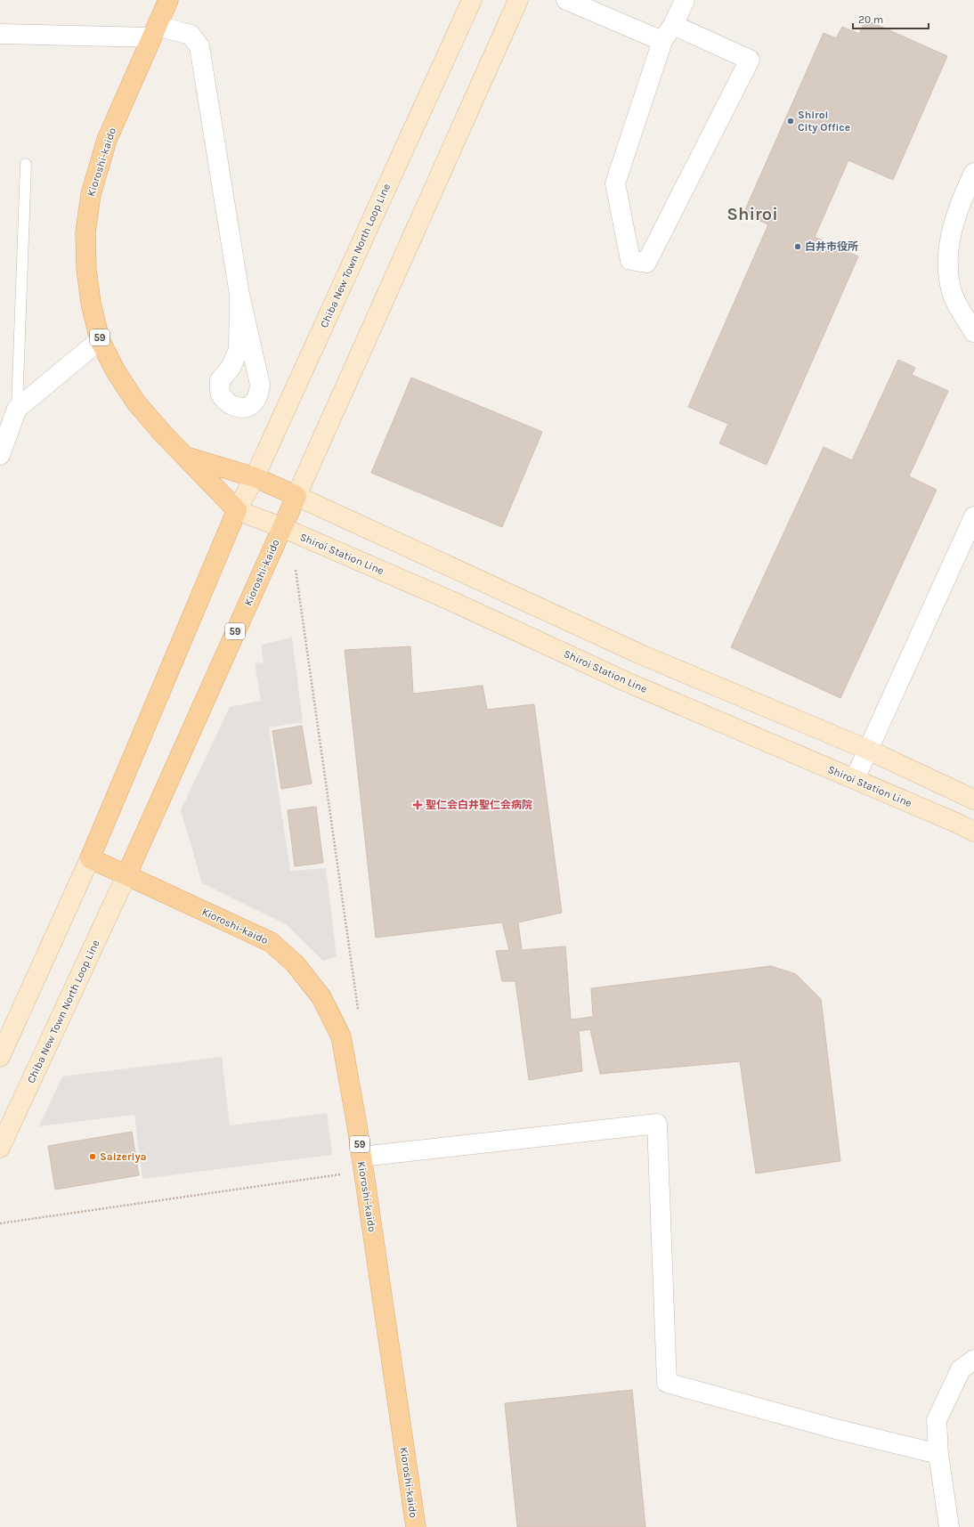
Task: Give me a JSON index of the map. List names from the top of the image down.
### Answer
{
  "streets": {
    "main road": [
      "Kioroshi-kaido",
      "Chiba New Town North Loop Line",
      "59",
      "Shiroi Station Line"
    ]
  },
  "crossings": [
    ["Kioroshi-kaido", "Chiba New Town North Loop Line"],
    ["Kioroshi-kaido", "Shiroi Station Line"],
    ["Chiba New Town North Loop Line", "Shiroi Station Line"]
  ],
  "districts": ["Shiroi"],
  "places": {
    "other": ["Shiroi City Office", "白井市役所", "Saizeriya"],
    "health": ["聖仁会白井聖仁会病院"]
  },
  "scale_bar": "20 m"
}
